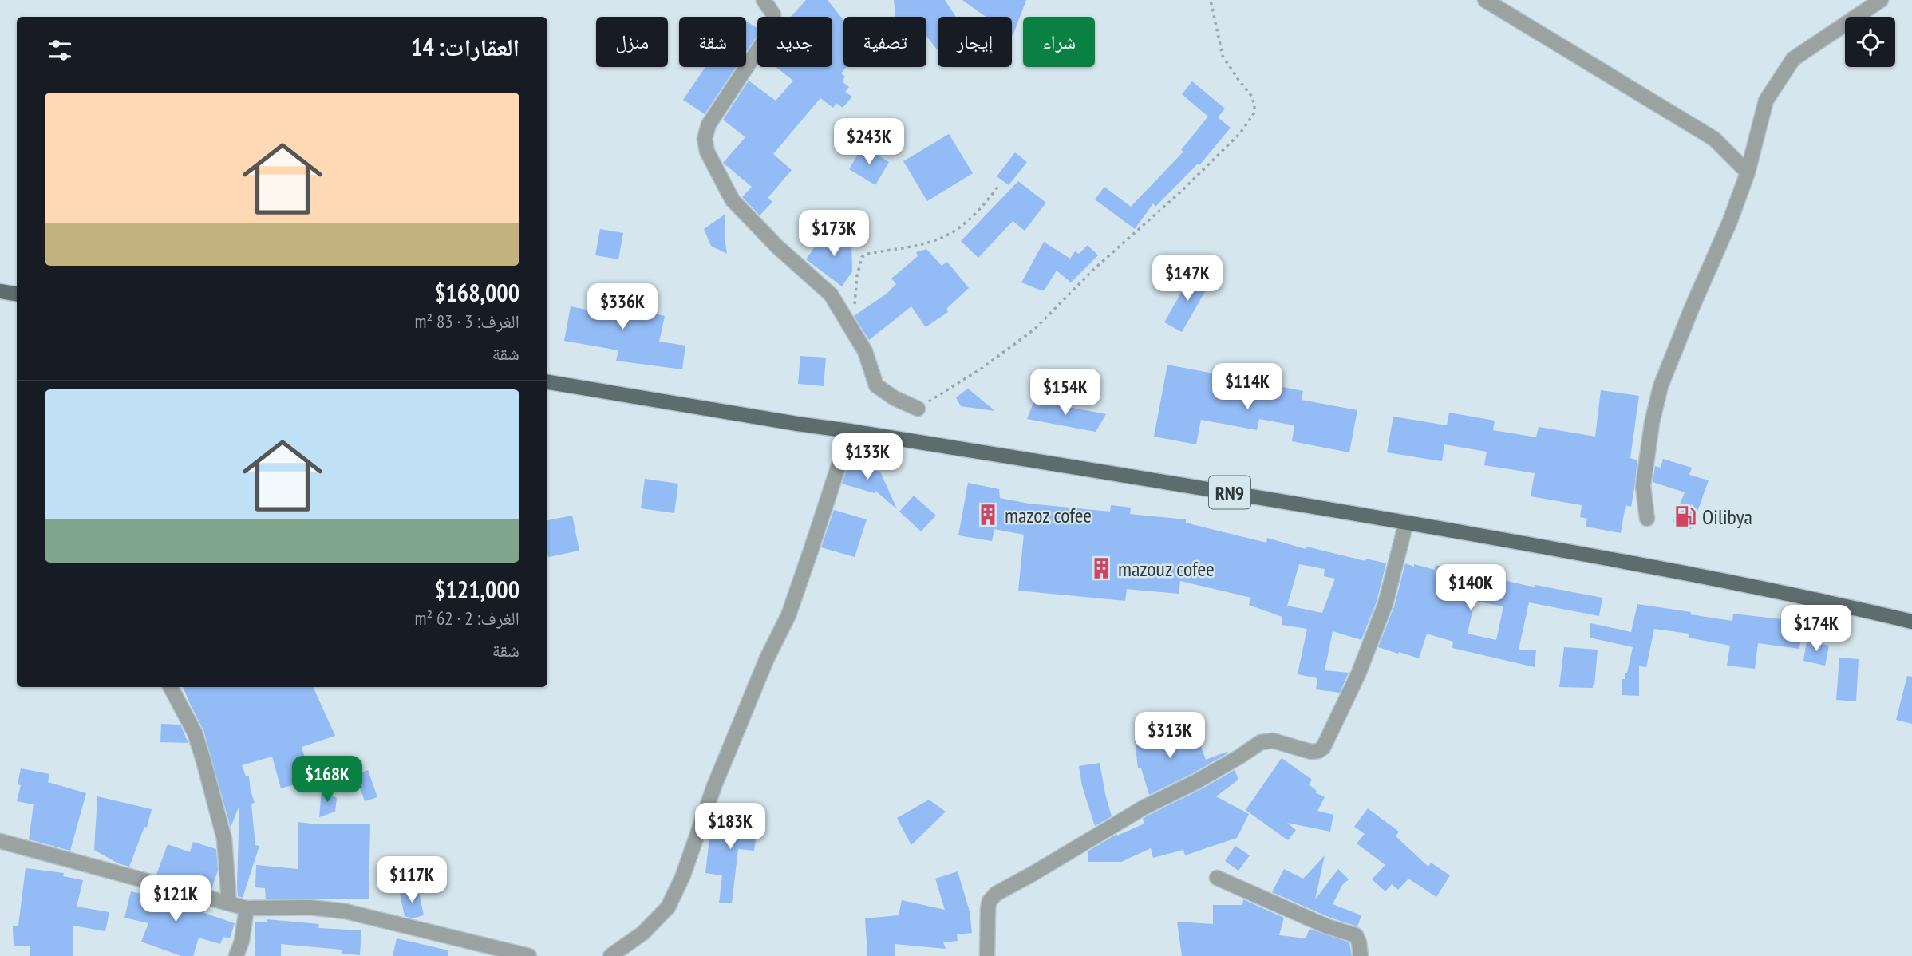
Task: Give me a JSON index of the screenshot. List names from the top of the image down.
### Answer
{
  "streets": {
    "main road": ["RN9"]
  },
  "places": {
    "building": ["mazoz cofee", "mazouz cofee"],
    "fuel station": ["Oilibya"]
  },
  "page": {
    "chip": [
      "شراء",
      "إيجار",
      "تصفية",
      "جديد",
      "شقة",
      "منزل"
    ],
    "heading": "العقارات: 14",
    "list": [
      {
        "name": "$168,000",
        "note": "الغرف: 3 · 83 m² · شقة"
      },
      {
        "name": "$121,000",
        "note": "الغرف: 2 · 62 m² · شقة"
      }
    ],
    "price": [
      "$243K",
      "$173K",
      "$147K",
      "$336K",
      "$114K",
      "$154K",
      "$133K",
      "$140K",
      "$174K",
      "$313K",
      "$168K",
      "$183K",
      "$117K",
      "$121K"
    ]
  }
}
